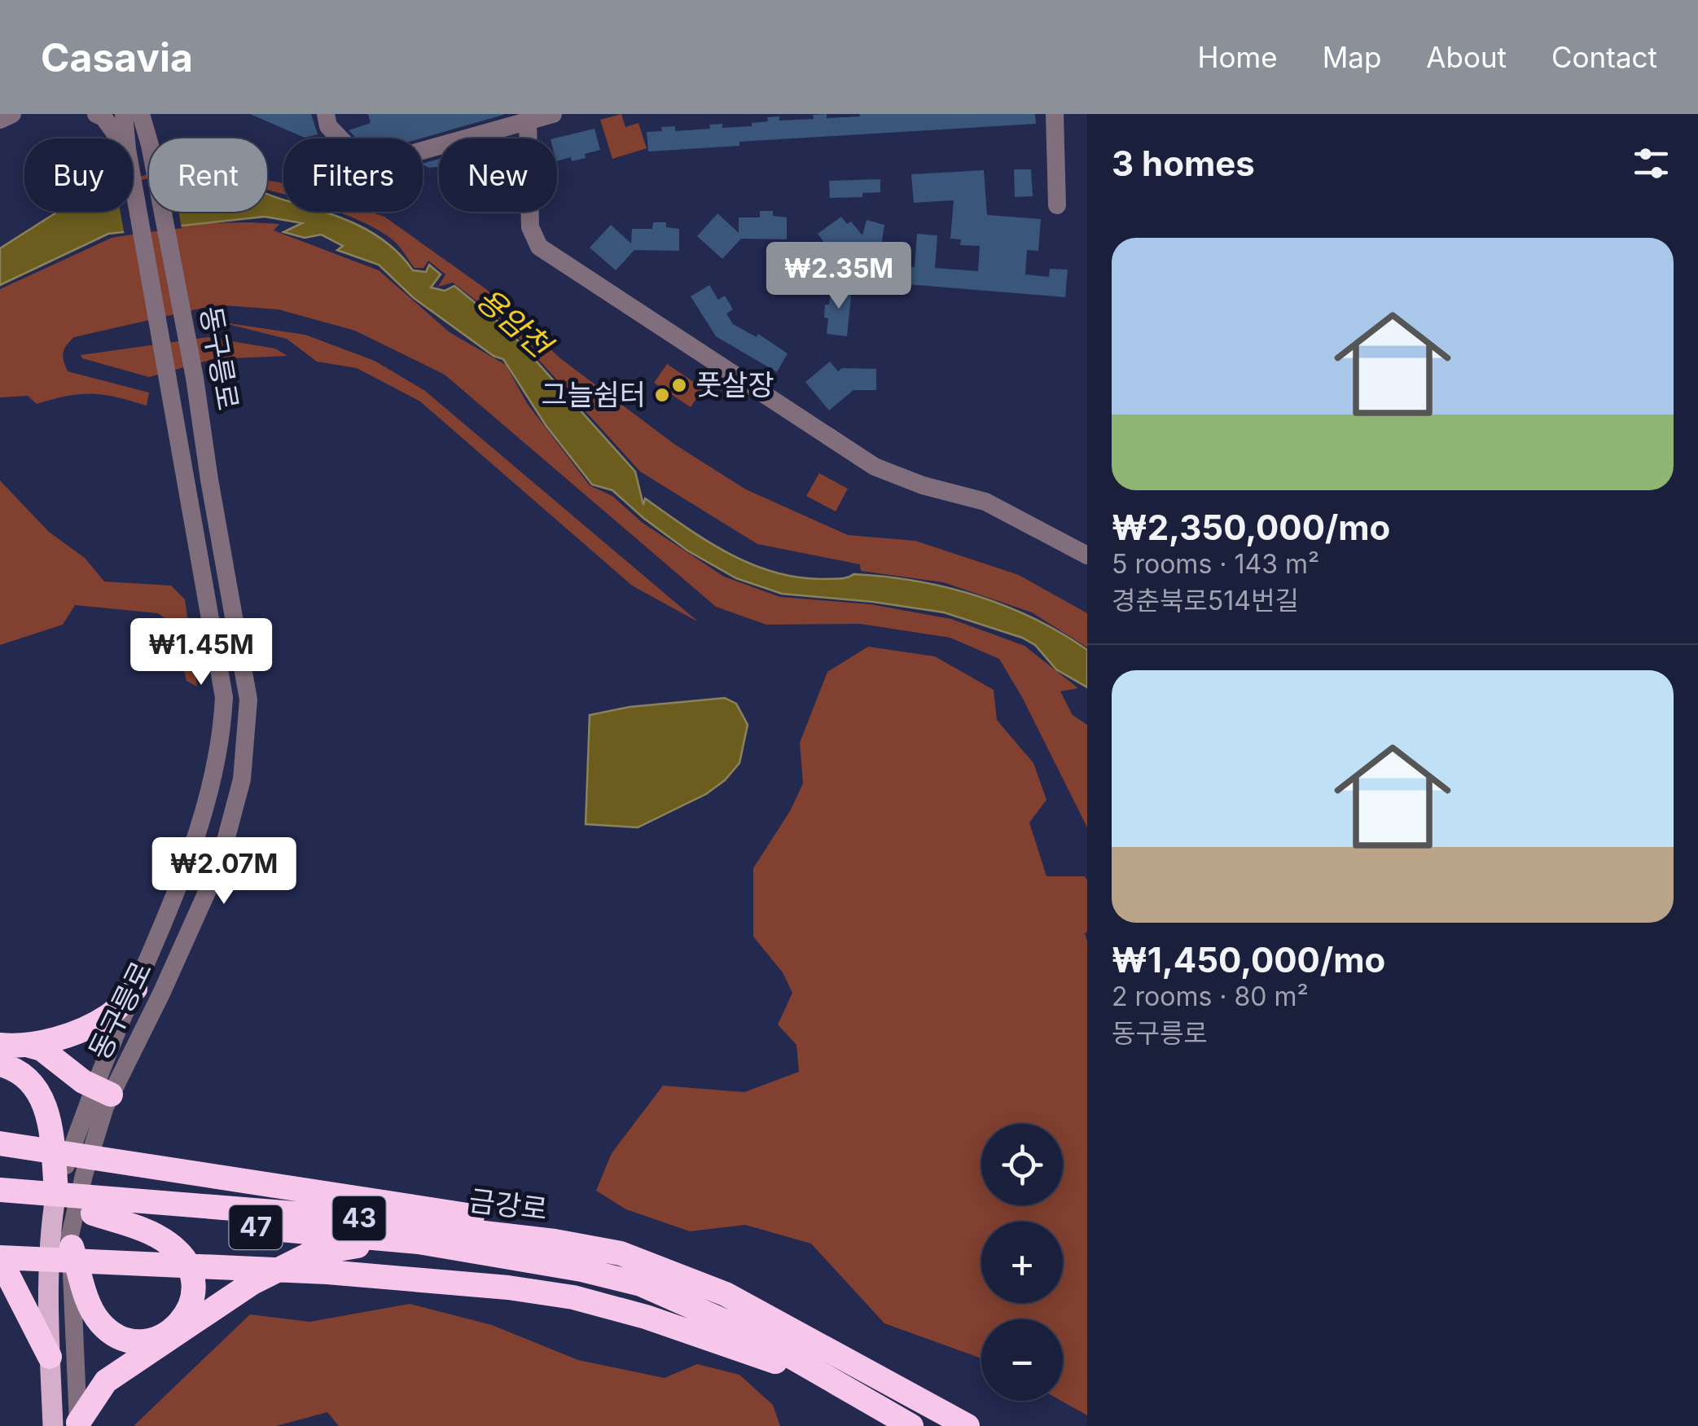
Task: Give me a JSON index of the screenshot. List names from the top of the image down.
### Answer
{
  "streets": {
    "highway": ["금강로", "43", "47"],
    "main road": ["동구릉로"]
  },
  "crossings": [
    ["동구릉로", "43"],
    ["금강로", "43"]
  ],
  "water": ["용암천"],
  "places": ["풋살장", "그늘쉼터"],
  "page": {
    "header": "Casavia",
    "nav": [
      "Home",
      "Map",
      "About",
      "Contact"
    ],
    "heading": "3 homes",
    "chip": [
      "Buy",
      "Rent",
      "Filters",
      "New"
    ],
    "list": [
      {
        "name": "₩2,350,000/mo",
        "note": "5 rooms · 143 m² · 경춘북로514번길"
      },
      {
        "name": "₩1,450,000/mo",
        "note": "2 rooms · 80 m² · 동구릉로"
      }
    ],
    "price": ["₩2.35M", "₩1.45M", "₩2.07M"],
    "map_buttons": ["+", "−"]
  }
}
